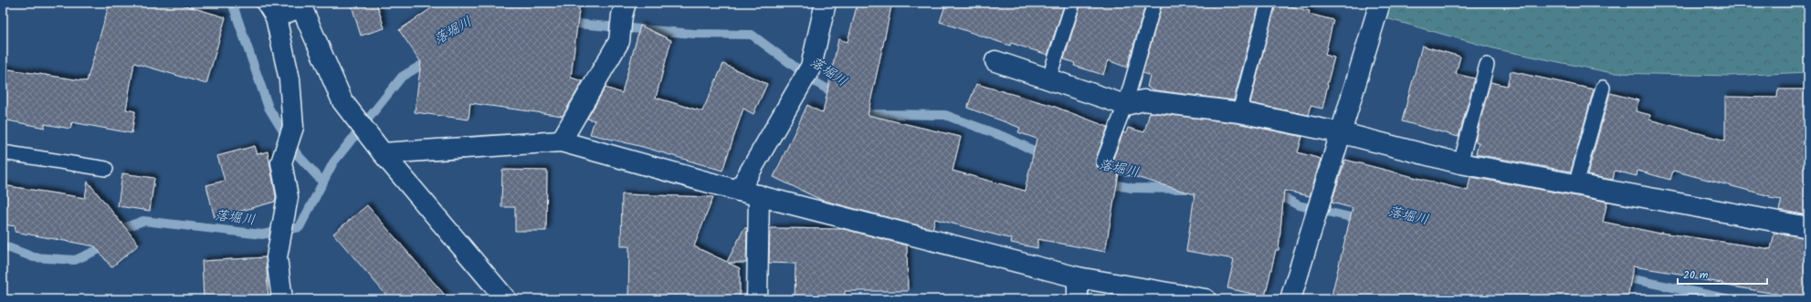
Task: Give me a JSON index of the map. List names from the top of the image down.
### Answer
{
  "water": ["落堀川"],
  "scale_bar": "20 m"
}
